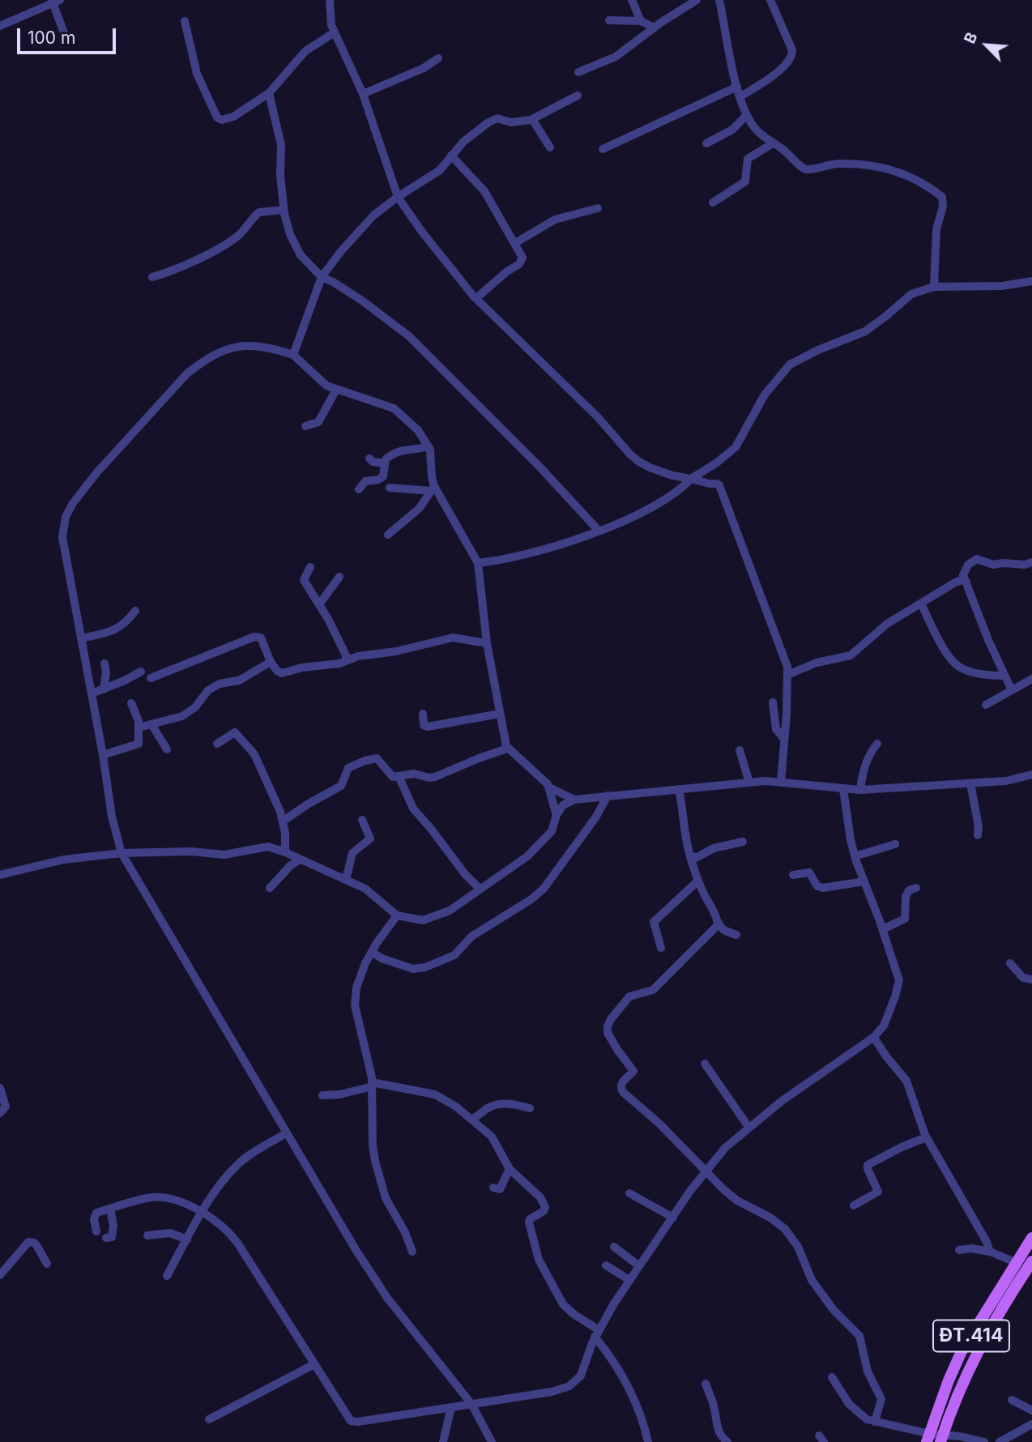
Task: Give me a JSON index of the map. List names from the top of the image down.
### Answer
{
  "streets": {
    "main road": ["ĐT.414"]
  },
  "scale_bar": "100 m",
  "north": "top left"
}
